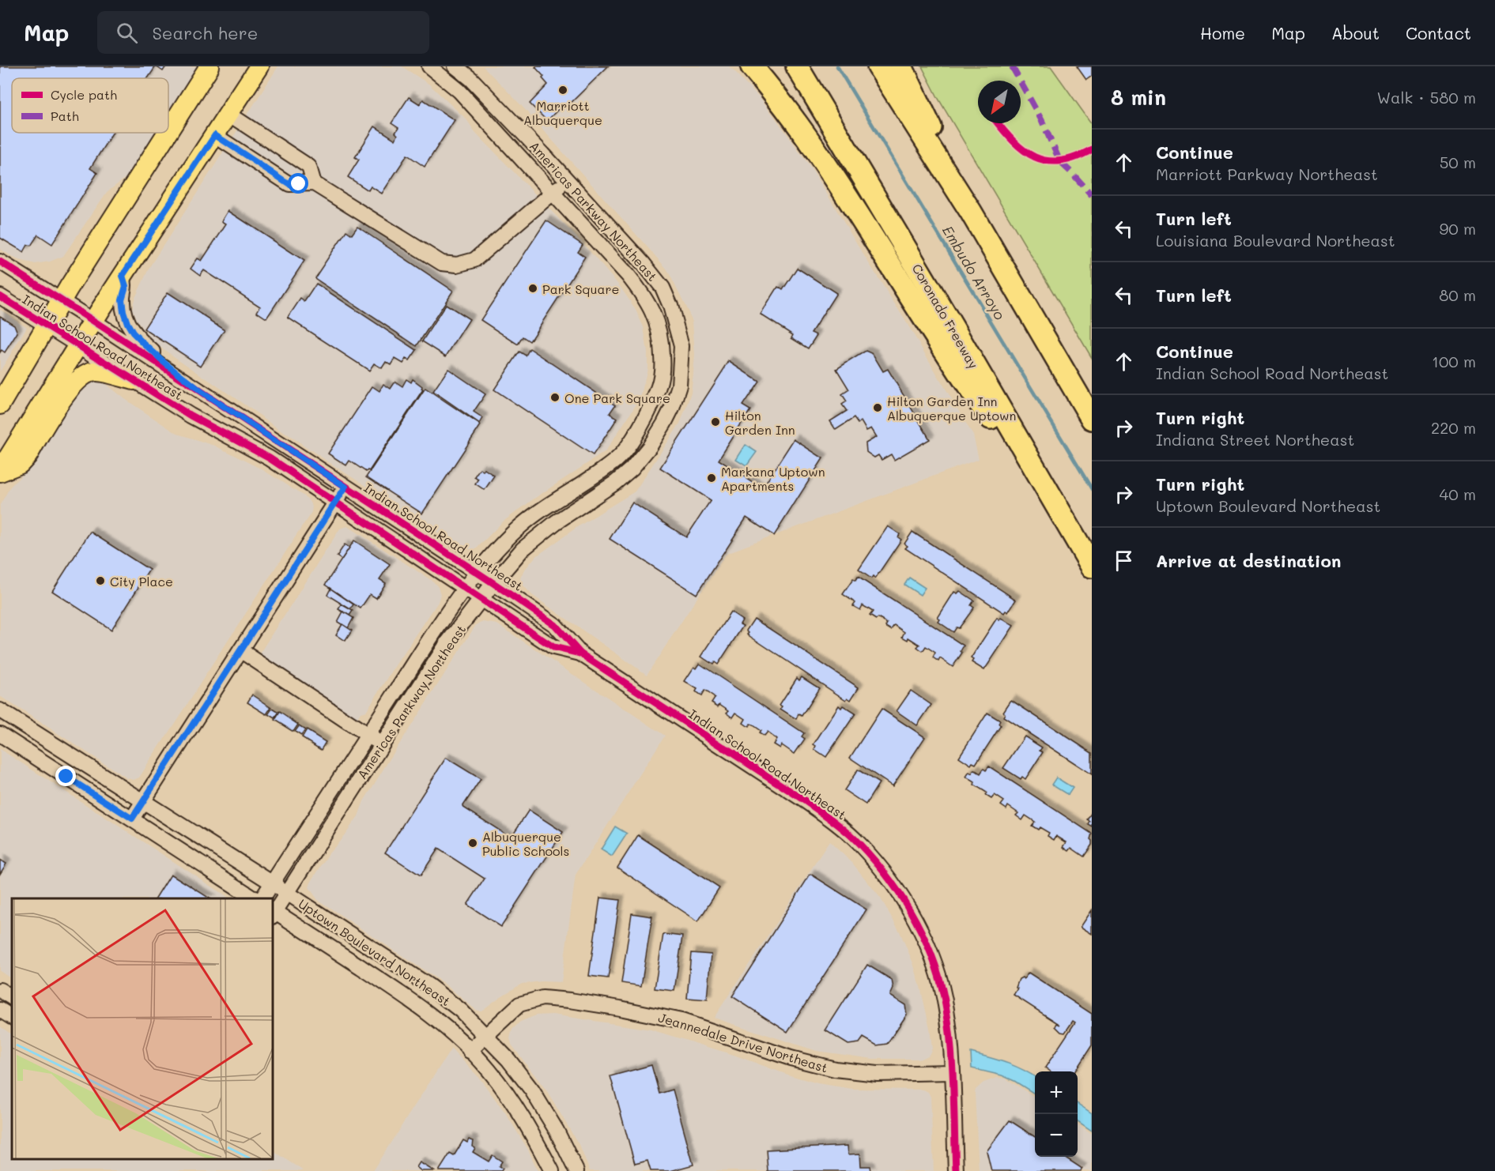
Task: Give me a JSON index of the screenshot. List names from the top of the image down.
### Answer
{
  "streets": {
    "highway": ["Coronado Freeway"],
    "street": [
      "Americas Parkway Northeast",
      "Indian School Road Northeast",
      "Uptown Boulevard Northeast",
      "Jeannedale Drive Northeast"
    ]
  },
  "crossings": [
    ["Americas Parkway Northeast", "Indian School Road Northeast"],
    ["Americas Parkway Northeast", "Uptown Boulevard Northeast"],
    ["Indian School Road Northeast", "Jeannedale Drive Northeast"],
    ["Uptown Boulevard Northeast", "Jeannedale Drive Northeast"]
  ],
  "water": ["Embudo Arroyo"],
  "places": [
    "Marriott Albuquerque",
    "Park Square",
    "One Park Square",
    "Hilton Garden Inn Albuquerque Uptown",
    "Hilton Garden Inn",
    "Markana Uptown Apartments",
    "City Place",
    "Albuquerque Public Schools"
  ],
  "legend": ["Cycle path", "Path"],
  "north": "bottom left",
  "page": {
    "header": "Map",
    "search": "Search here",
    "nav": [
      "Home",
      "Map",
      "About",
      "Contact"
    ],
    "heading": ["8 min", "Walk · 580 m"],
    "list": [
      ["Continue", "Marriott Parkway Northeast", "50 m"],
      ["Turn left", "Louisiana Boulevard Northeast", "90 m"],
      ["Turn left", "80 m"],
      ["Continue", "Indian School Road Northeast", "100 m"],
      ["Turn right", "Indiana Street Northeast", "220 m"],
      ["Turn right", "Uptown Boulevard Northeast", "40 m"],
      "Arrive at destination"
    ],
    "map_buttons": ["+", "−"]
  }
}
